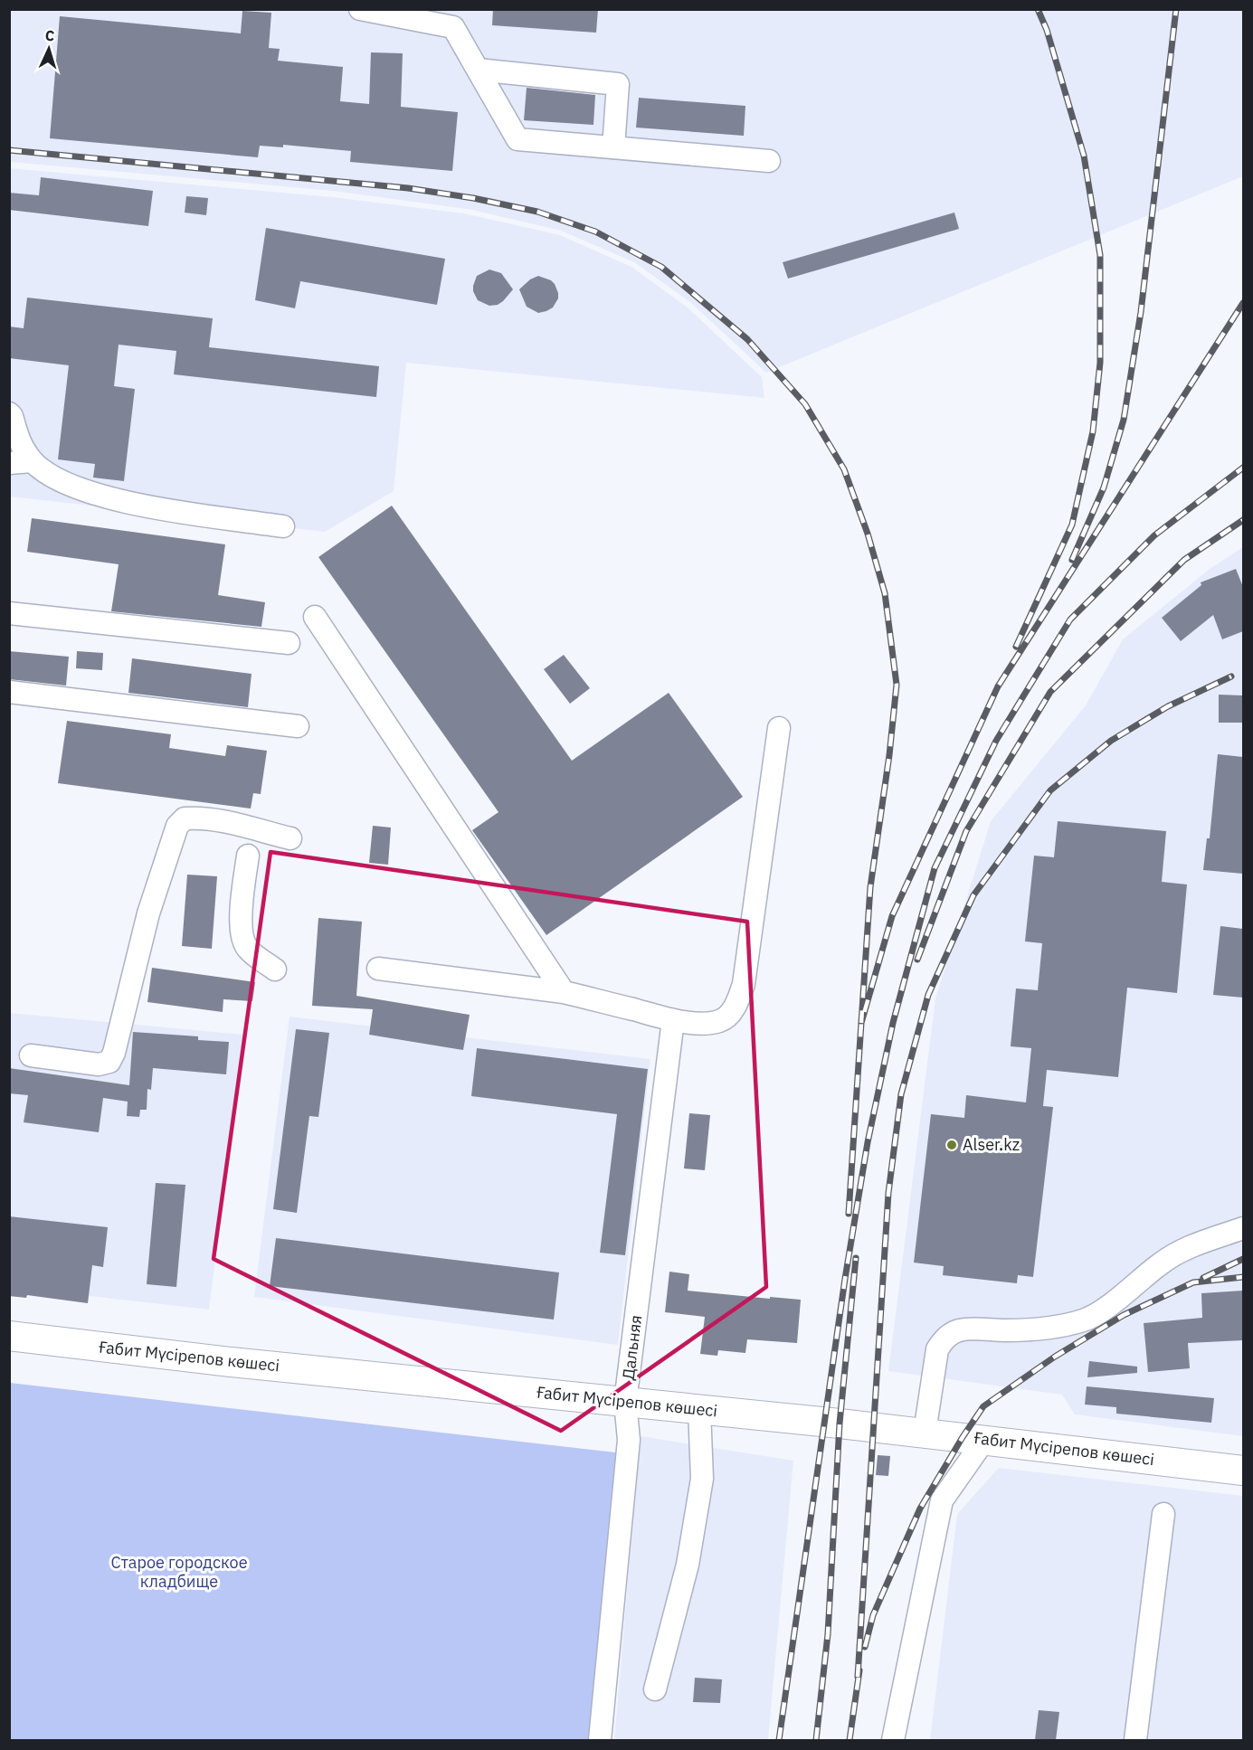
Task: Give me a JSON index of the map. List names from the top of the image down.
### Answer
{
  "streets": {
    "main road": ["Ғабит Мүсірепов көшесі"],
    "lane": ["Дальняя"]
  },
  "crossings": [
    ["Дальняя", "Ғабит Мүсірепов көшесі"]
  ],
  "parks": ["Старое городское кладбище"],
  "places": ["Alser.kz"],
  "north": "top"
}
